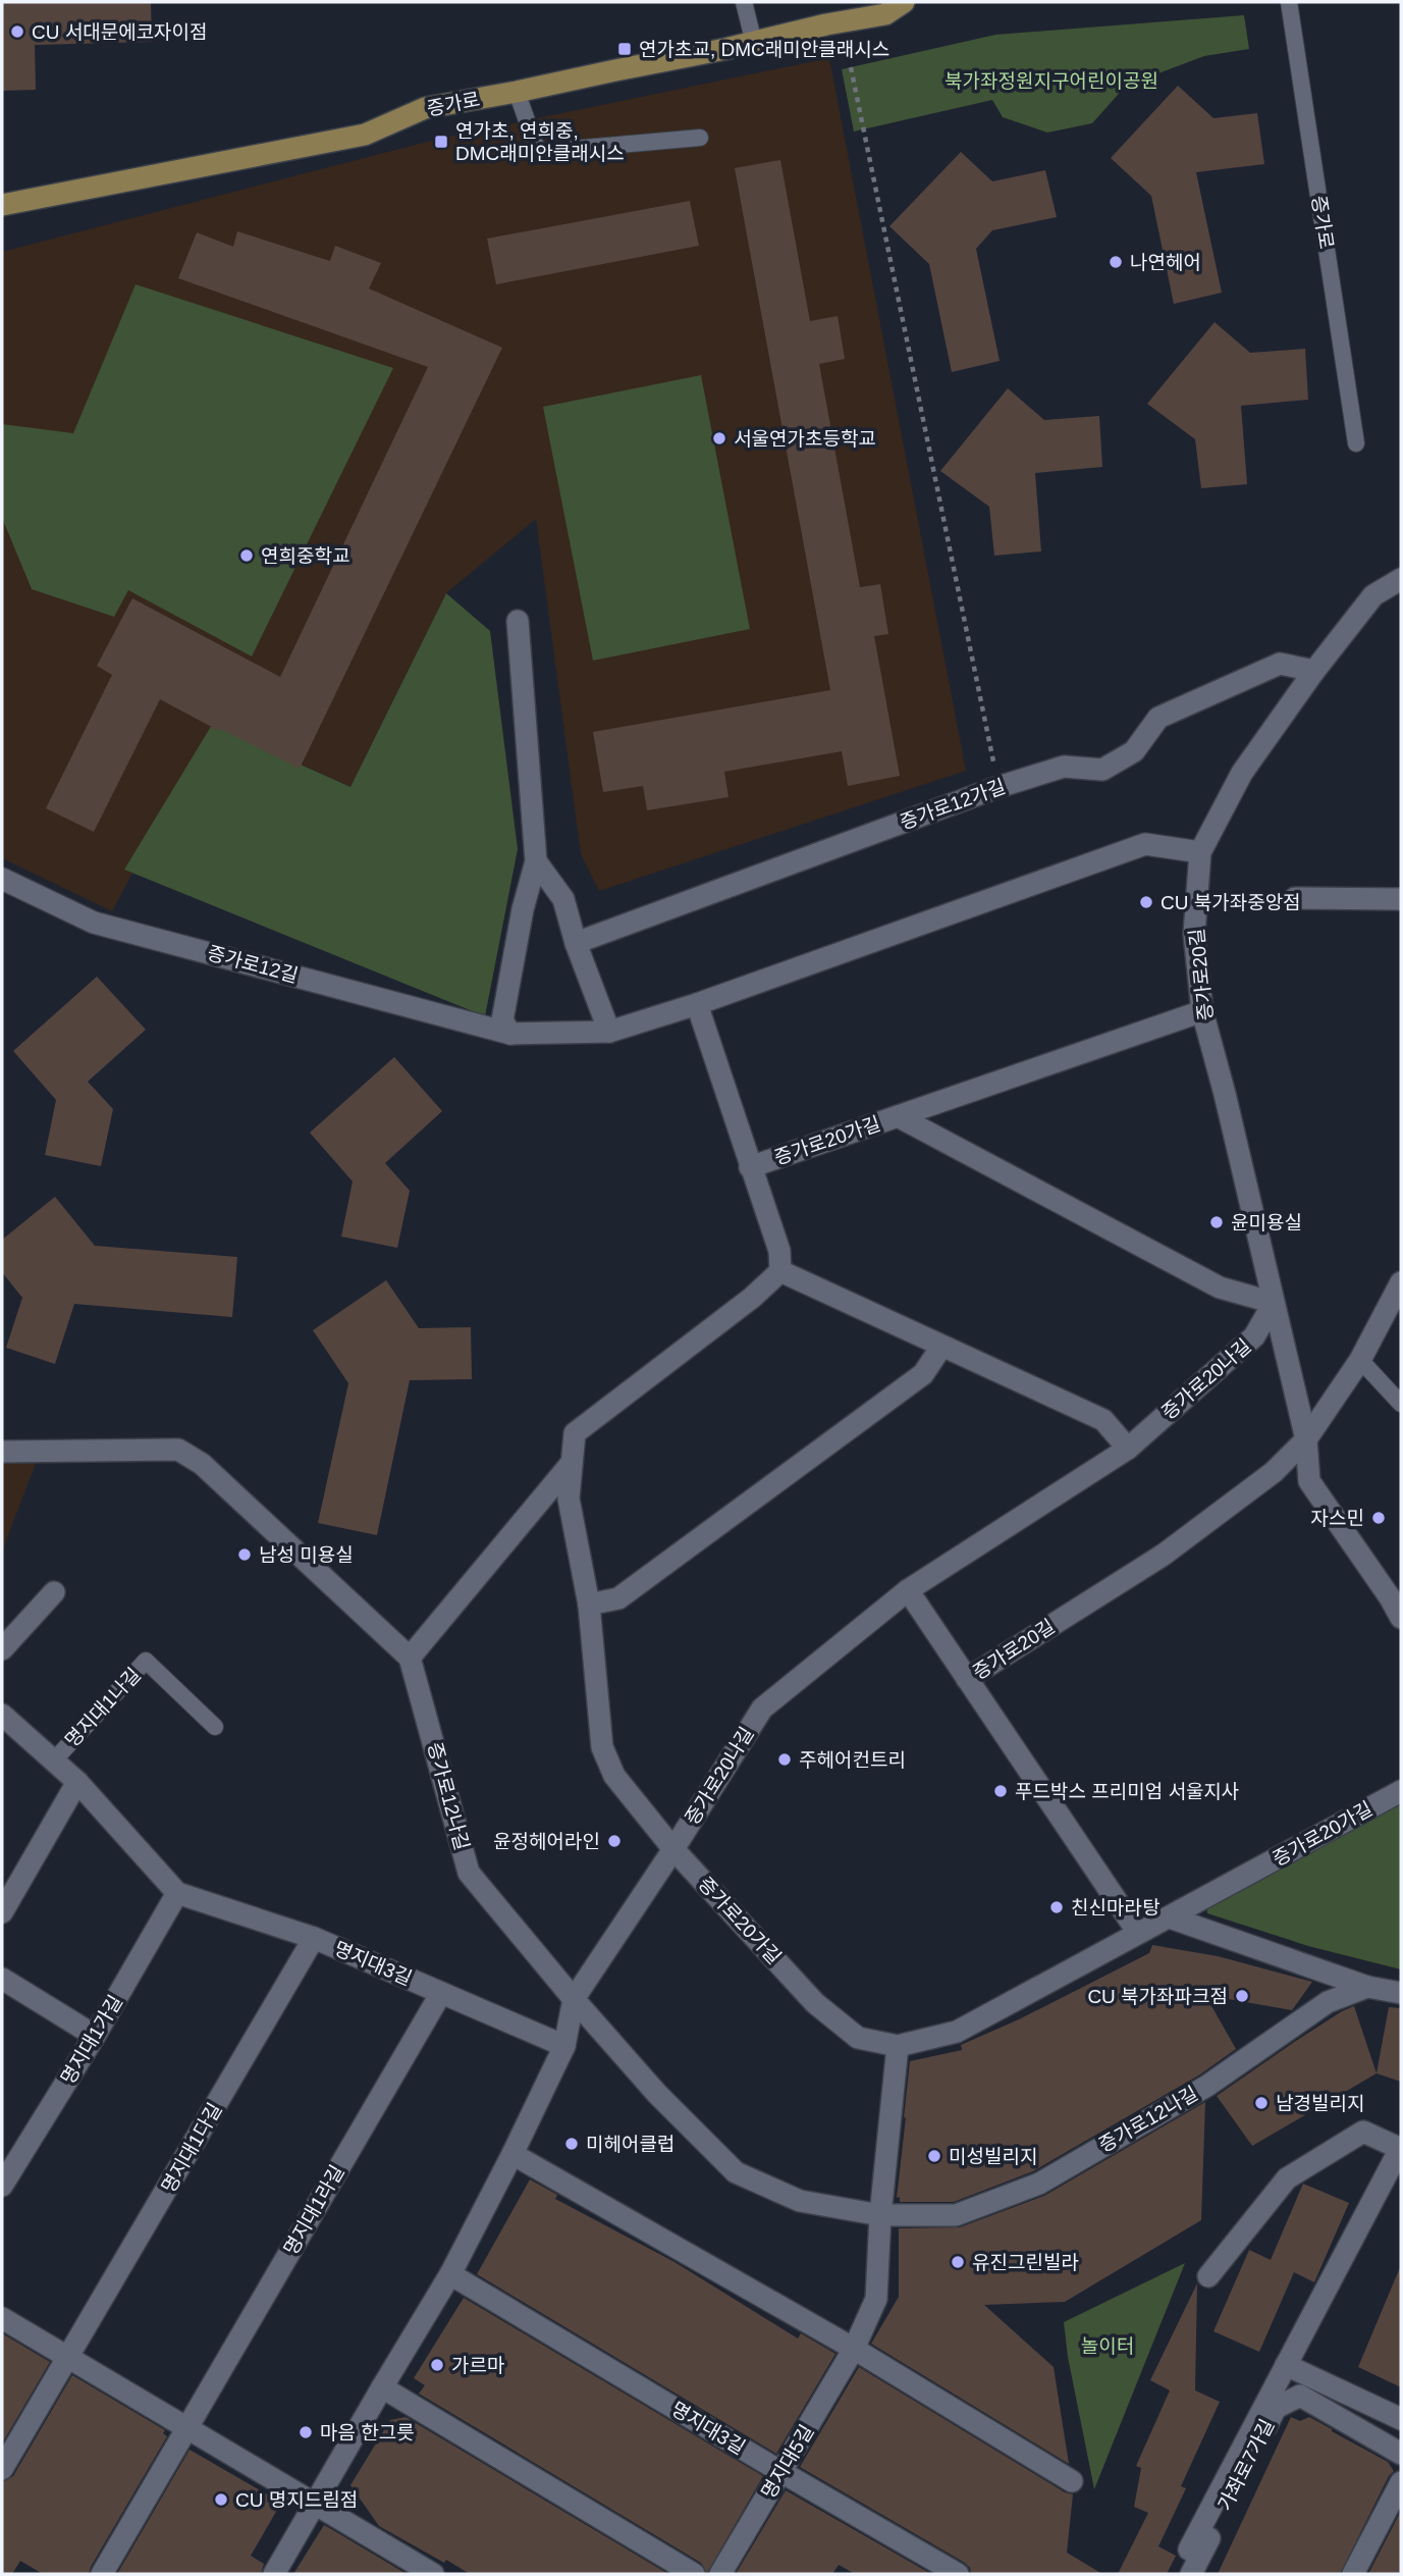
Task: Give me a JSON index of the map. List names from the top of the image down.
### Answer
{
  "streets": {
    "main road": ["증가로"],
    "street": [
      "증가로12가길",
      "증가로12길",
      "증가로20길",
      "증가로20가길",
      "증가로20나길",
      "명지대1나길",
      "증가로12나길",
      "명지대3길",
      "명지대1가길",
      "명지대1다길",
      "명지대1라길",
      "명지대5길",
      "가좌로7가길"
    ]
  },
  "crossings": [
    ["증가로12가길", "증가로20길"],
    ["증가로20길", "증가로20가길"],
    ["증가로20길", "증가로20나길"],
    ["증가로20가길", "증가로20나길"],
    ["증가로20가길", "증가로12나길"],
    ["증가로20나길", "증가로12나길"],
    ["명지대1나길", "명지대3길"],
    ["명지대1나길", "명지대1가길"],
    ["증가로12나길", "명지대5길"],
    ["명지대3길", "명지대1가길"],
    ["명지대3길", "명지대1다길"],
    ["명지대3길", "명지대1라길"],
    ["명지대3길", "명지대5길"]
  ],
  "parks": ["북가좌정원지구어린이공원", "놀이터"],
  "places": {
    "other": [
      "CU 서대문에코자이점",
      "나연헤어",
      "서울연가초등학교",
      "연희중학교",
      "CU 북가좌중앙점",
      "윤미용실",
      "자스민",
      "남성 미용실",
      "주헤어컨트리",
      "푸드박스 프리미엄 서울지사",
      "윤정헤어라인",
      "친신마라탕",
      "CU 북가좌파크점",
      "남경빌리지",
      "미헤어클럽",
      "미성빌리지",
      "유진그린빌라",
      "가르마",
      "마음 한그릇",
      "CU 명지드림점"
    ],
    "transit": ["연가초교, DMC래미안클래시스", "연가초, 연희중, DMC래미안클래시스"]
  }
}
